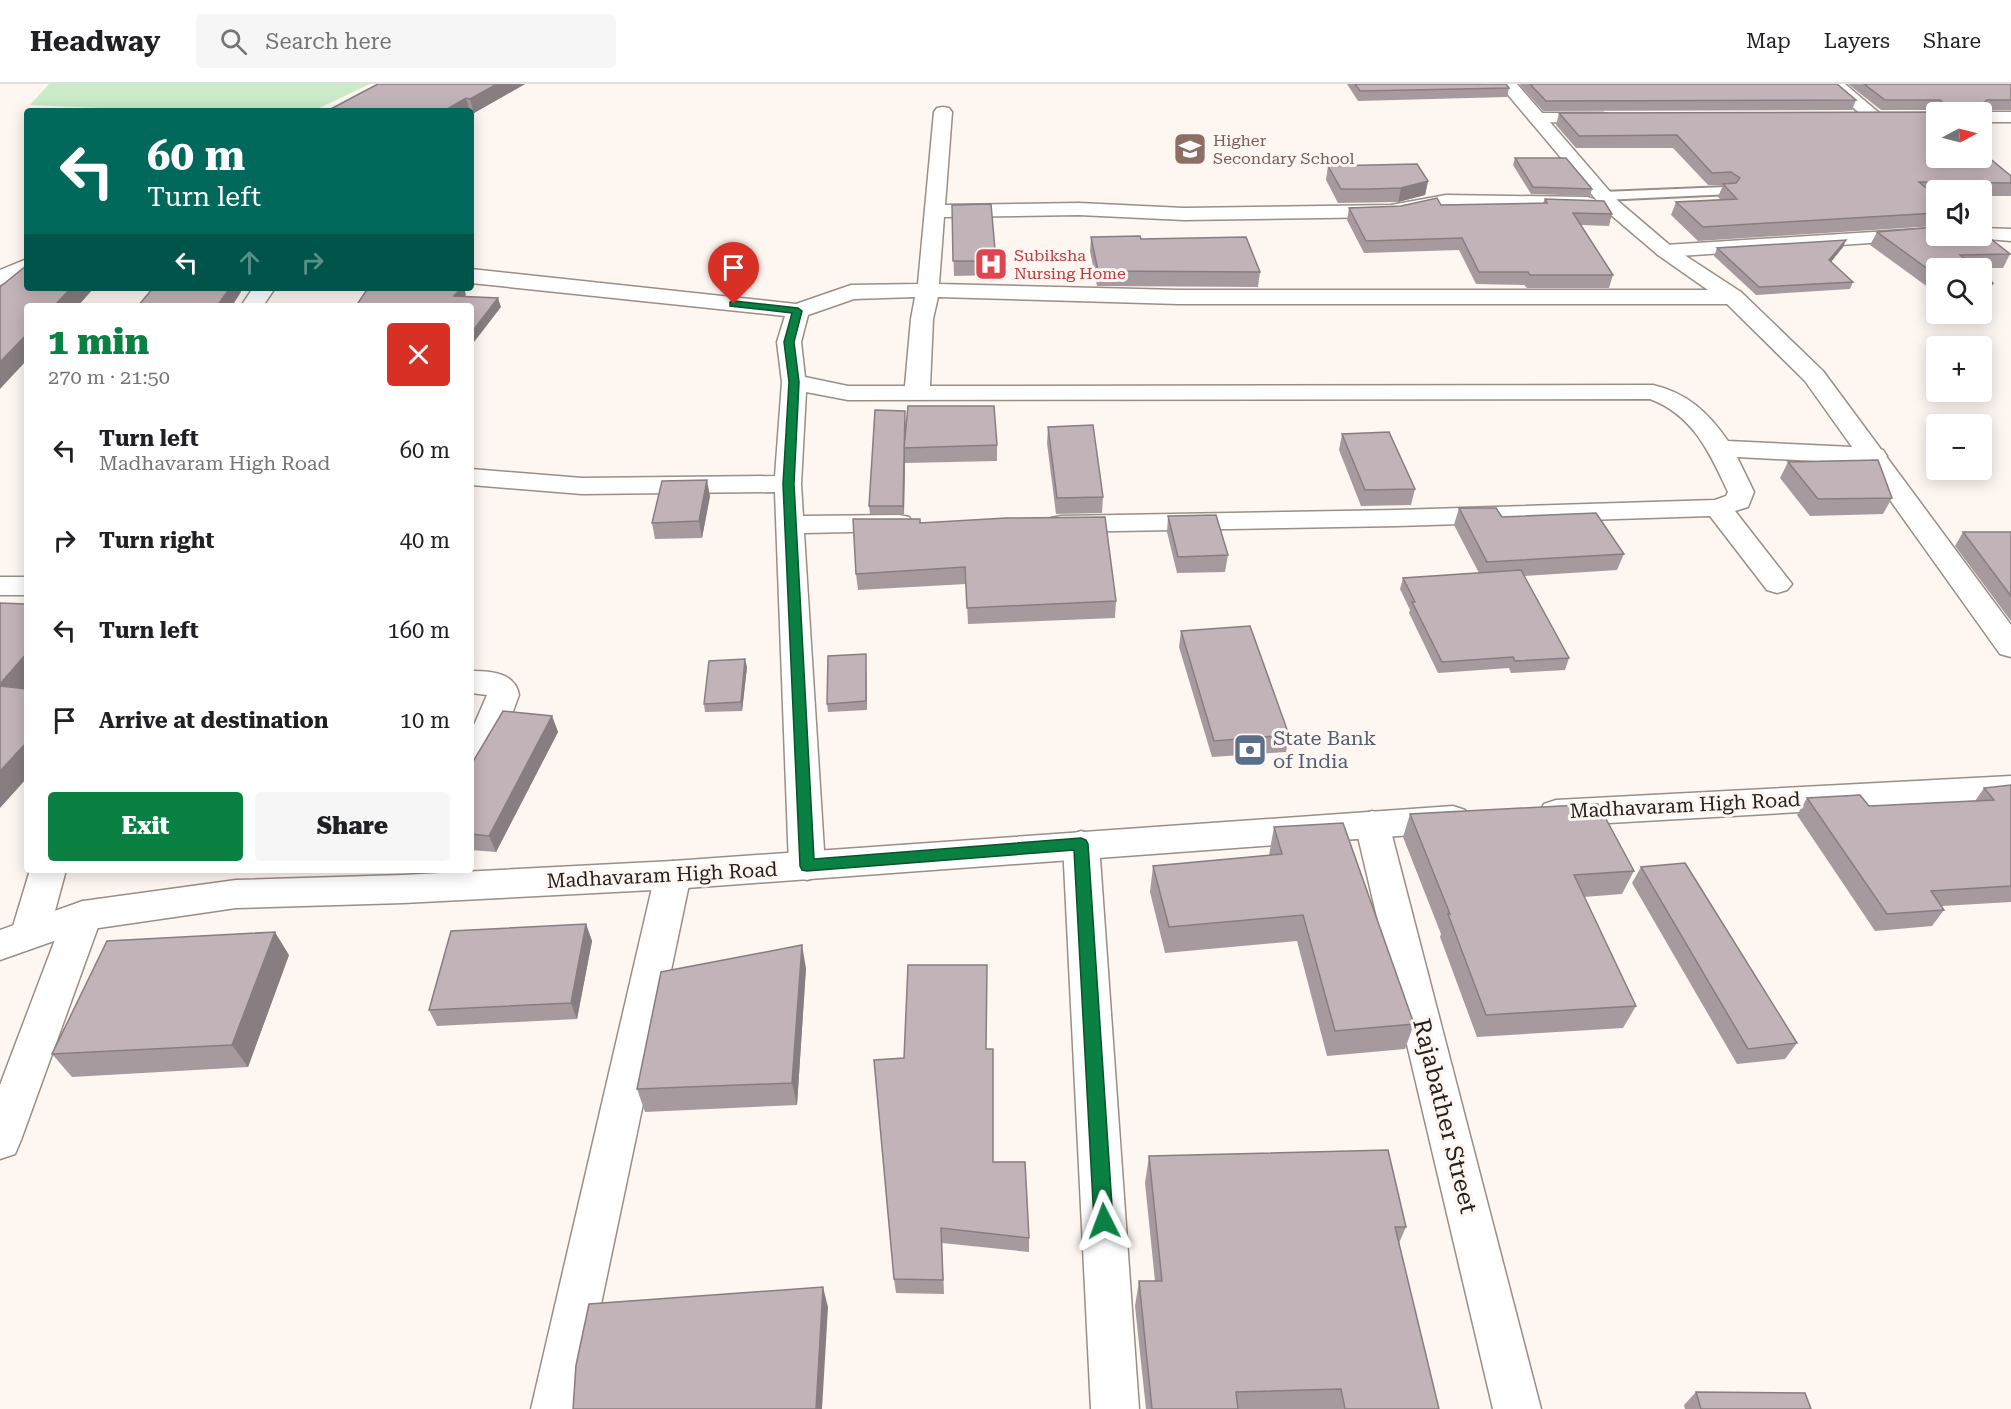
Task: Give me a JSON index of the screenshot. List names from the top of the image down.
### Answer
{
  "streets": {
    "street": ["Madhavaram High Road", "Rajabather Street"]
  },
  "crossings": [
    ["Madhavaram High Road", "Rajabather Street"]
  ],
  "places": {
    "school or university": ["Higher Secondary School"],
    "hospital": ["Subiksha Nursing Home"],
    "bank": ["State Bank of India"]
  },
  "north": "right",
  "page": {
    "header": "Headway",
    "search": "Search here",
    "nav": ["Map", "Layers", "Share"],
    "map_buttons": ["+", "−"],
    "turn": ["60 m", "Turn left"],
    "heading": ["1 min", "270 m · 21:50"],
    "list": [
      {
        "name": "Turn left",
        "note": "Madhavaram High Road",
        "value": "60 m"
      },
      {
        "name": "Turn right",
        "value": "40 m"
      },
      {
        "name": "Turn left",
        "value": "160 m"
      },
      {
        "name": "Arrive at destination",
        "value": "10 m"
      }
    ],
    "buttons": ["Exit", "Share"]
  }
}
